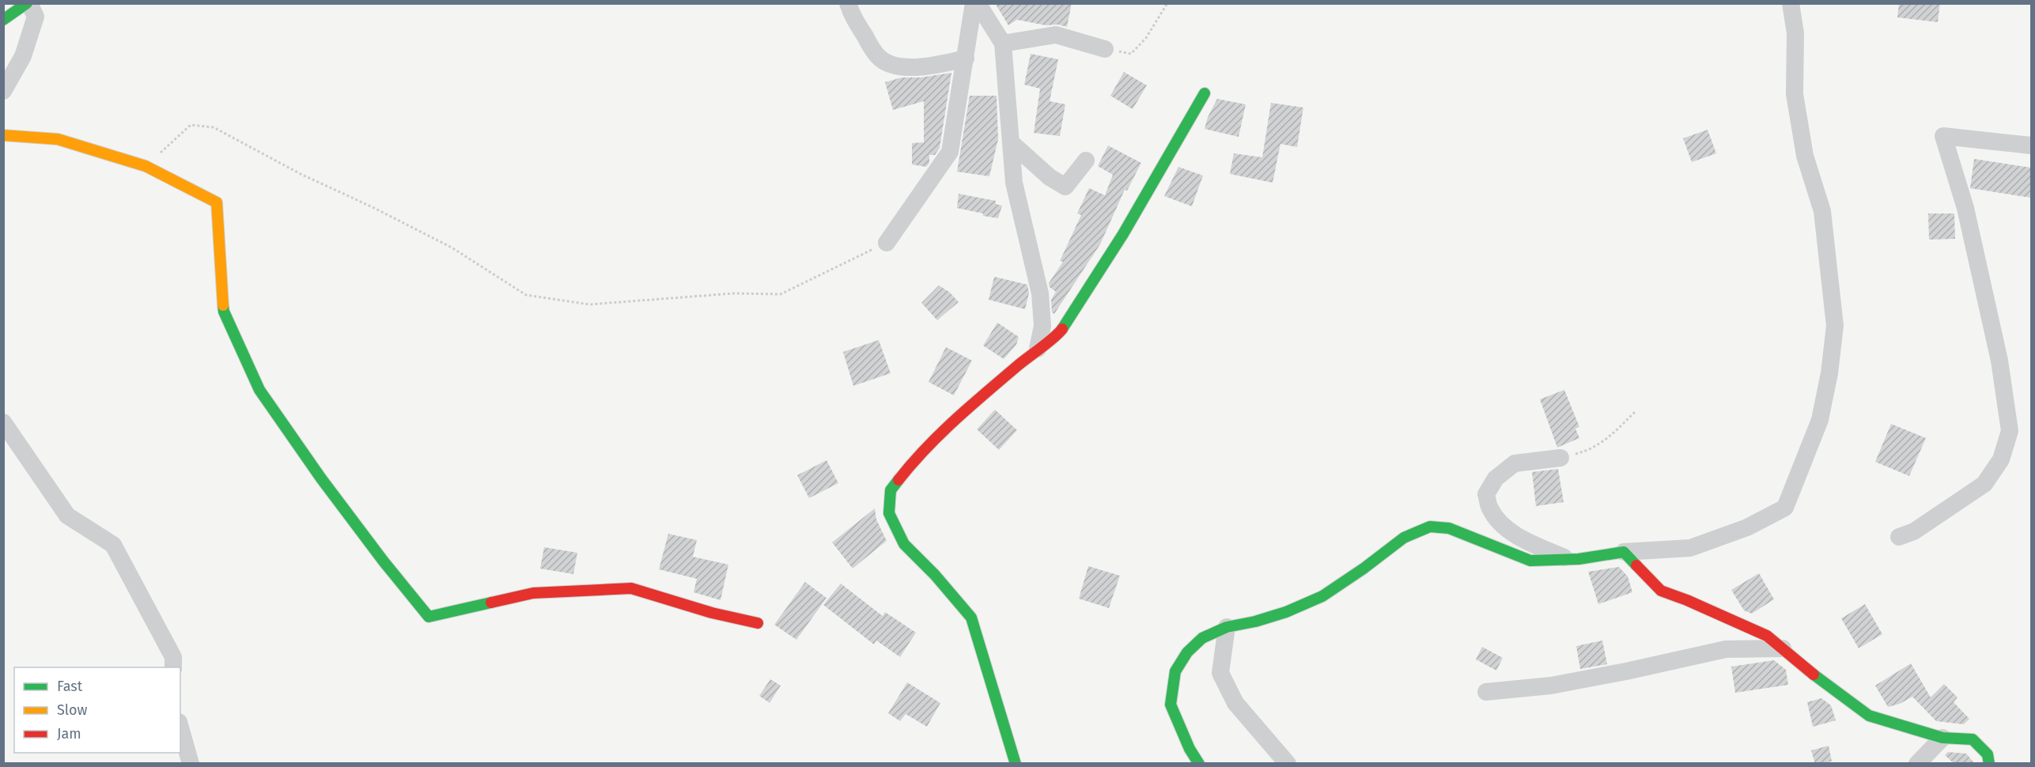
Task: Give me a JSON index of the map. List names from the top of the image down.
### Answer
{
  "legend": ["Fast", "Slow", "Jam"]
}
